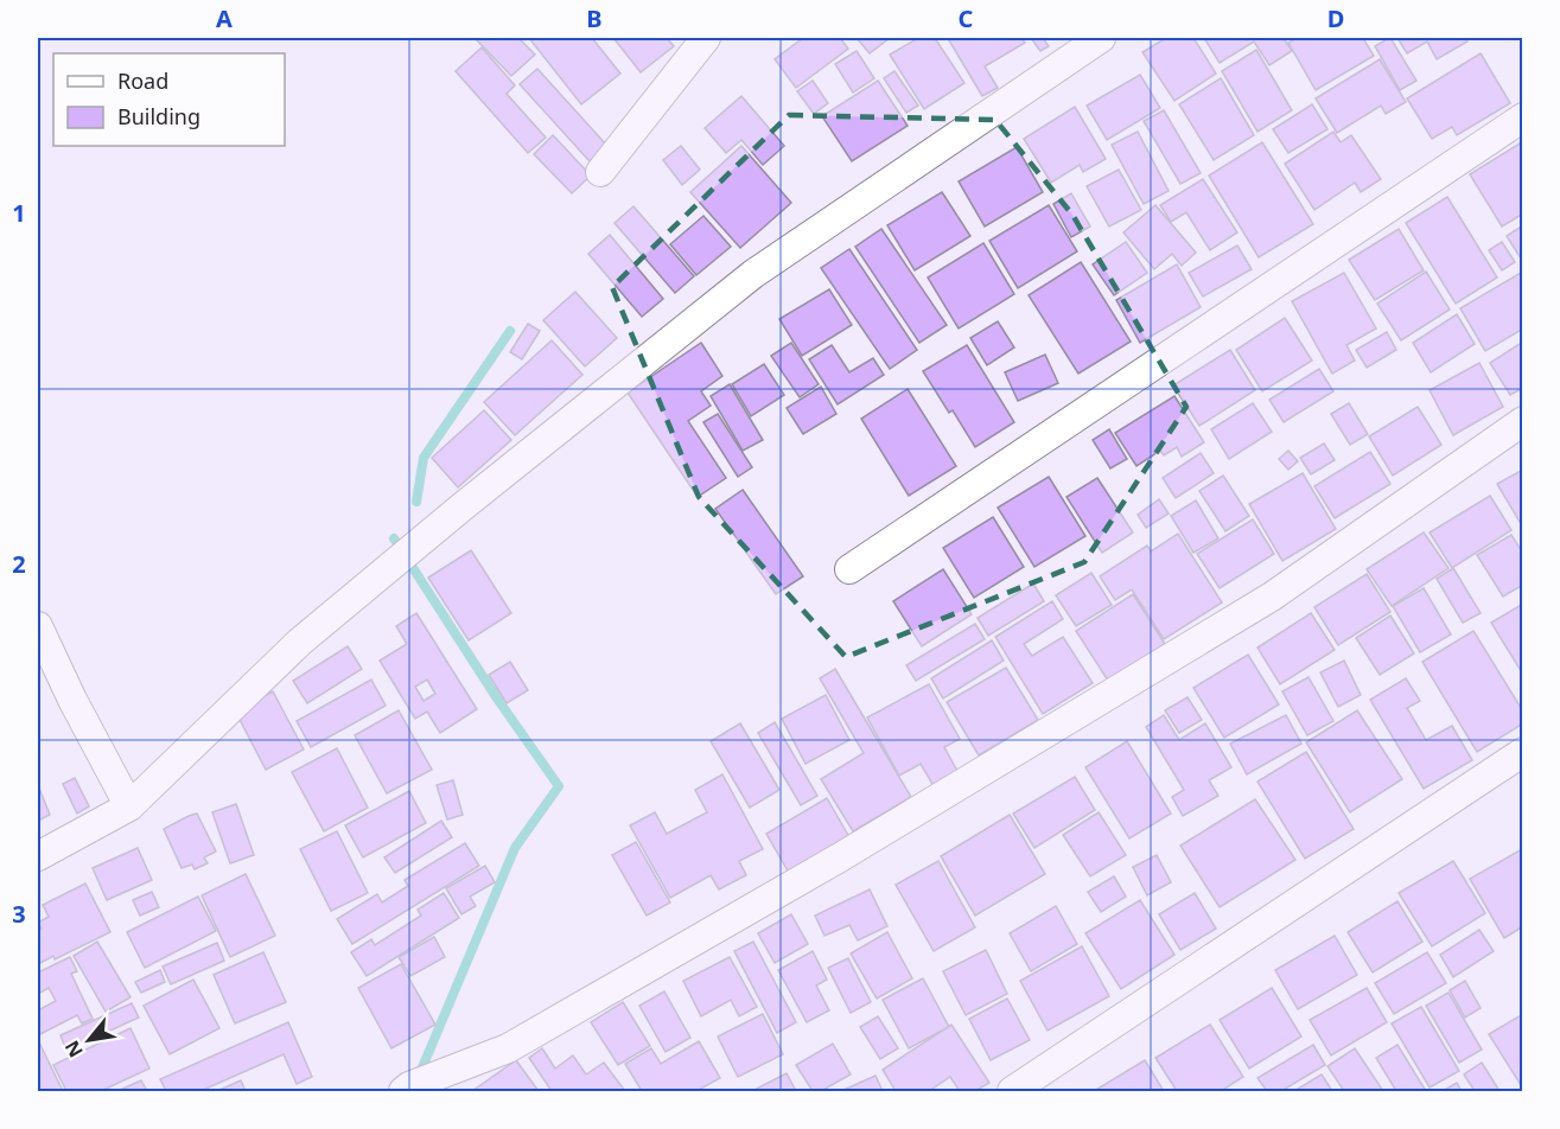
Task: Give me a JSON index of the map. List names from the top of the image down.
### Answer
{
  "legend": ["Road", "Building"],
  "north": "bottom left",
  "grid": {
    "columns": [
      "A",
      "B",
      "C",
      "D"
    ],
    "rows": ["1", "2", "3"]
  }
}
